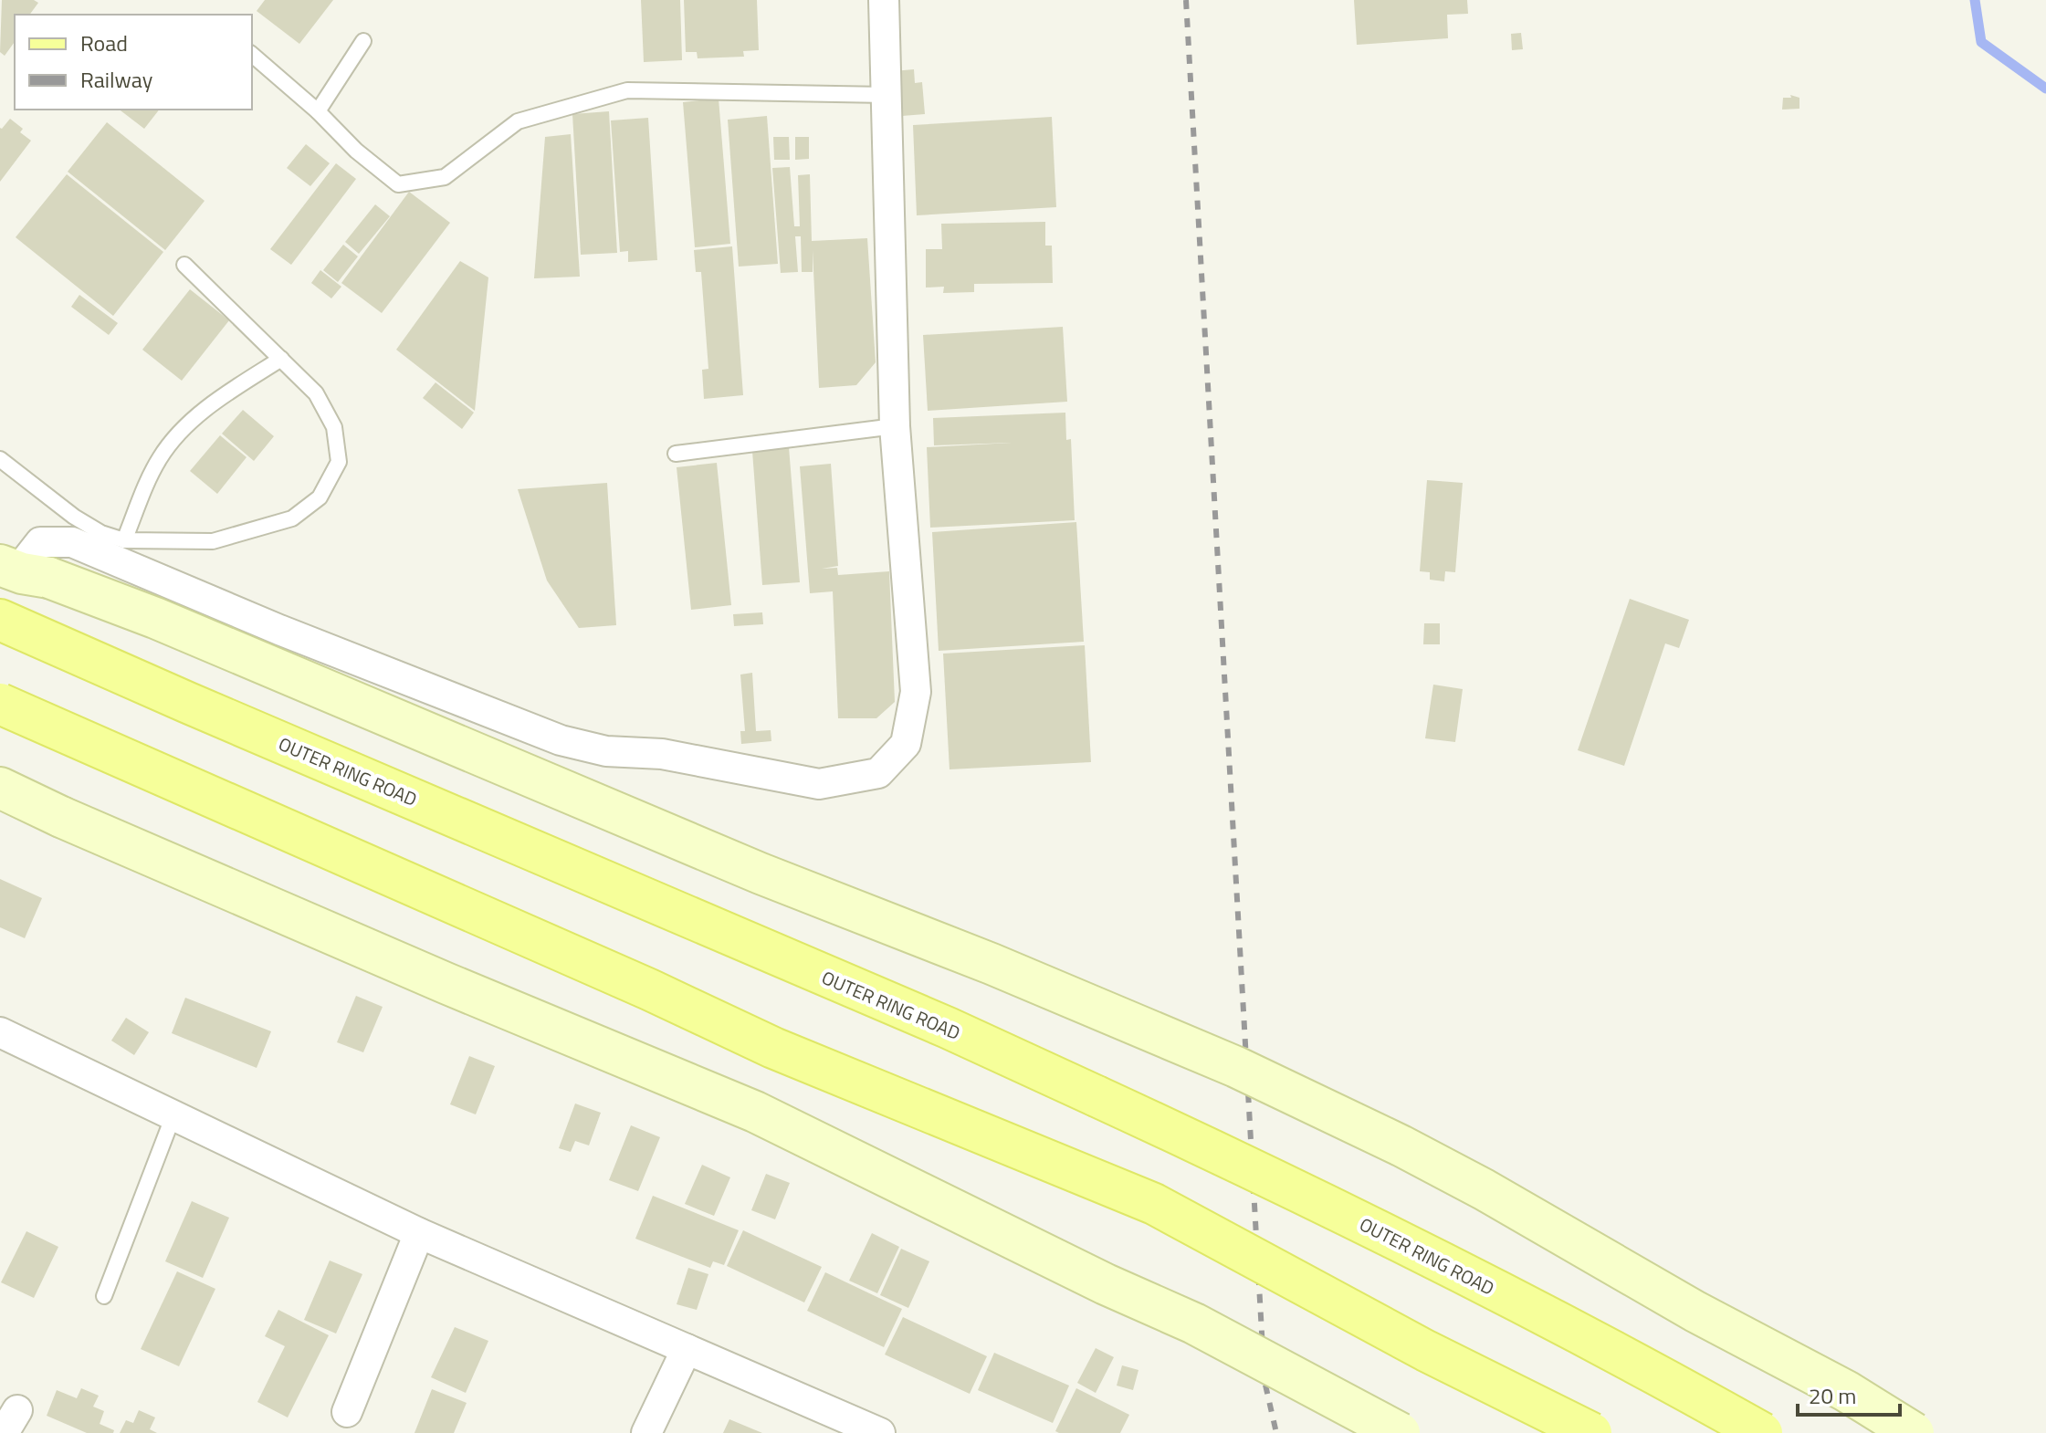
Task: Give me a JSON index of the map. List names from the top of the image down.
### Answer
{
  "streets": {
    "main road": ["OUTER RING ROAD"]
  },
  "legend": ["Road", "Railway"],
  "scale_bar": "20 m"
}
